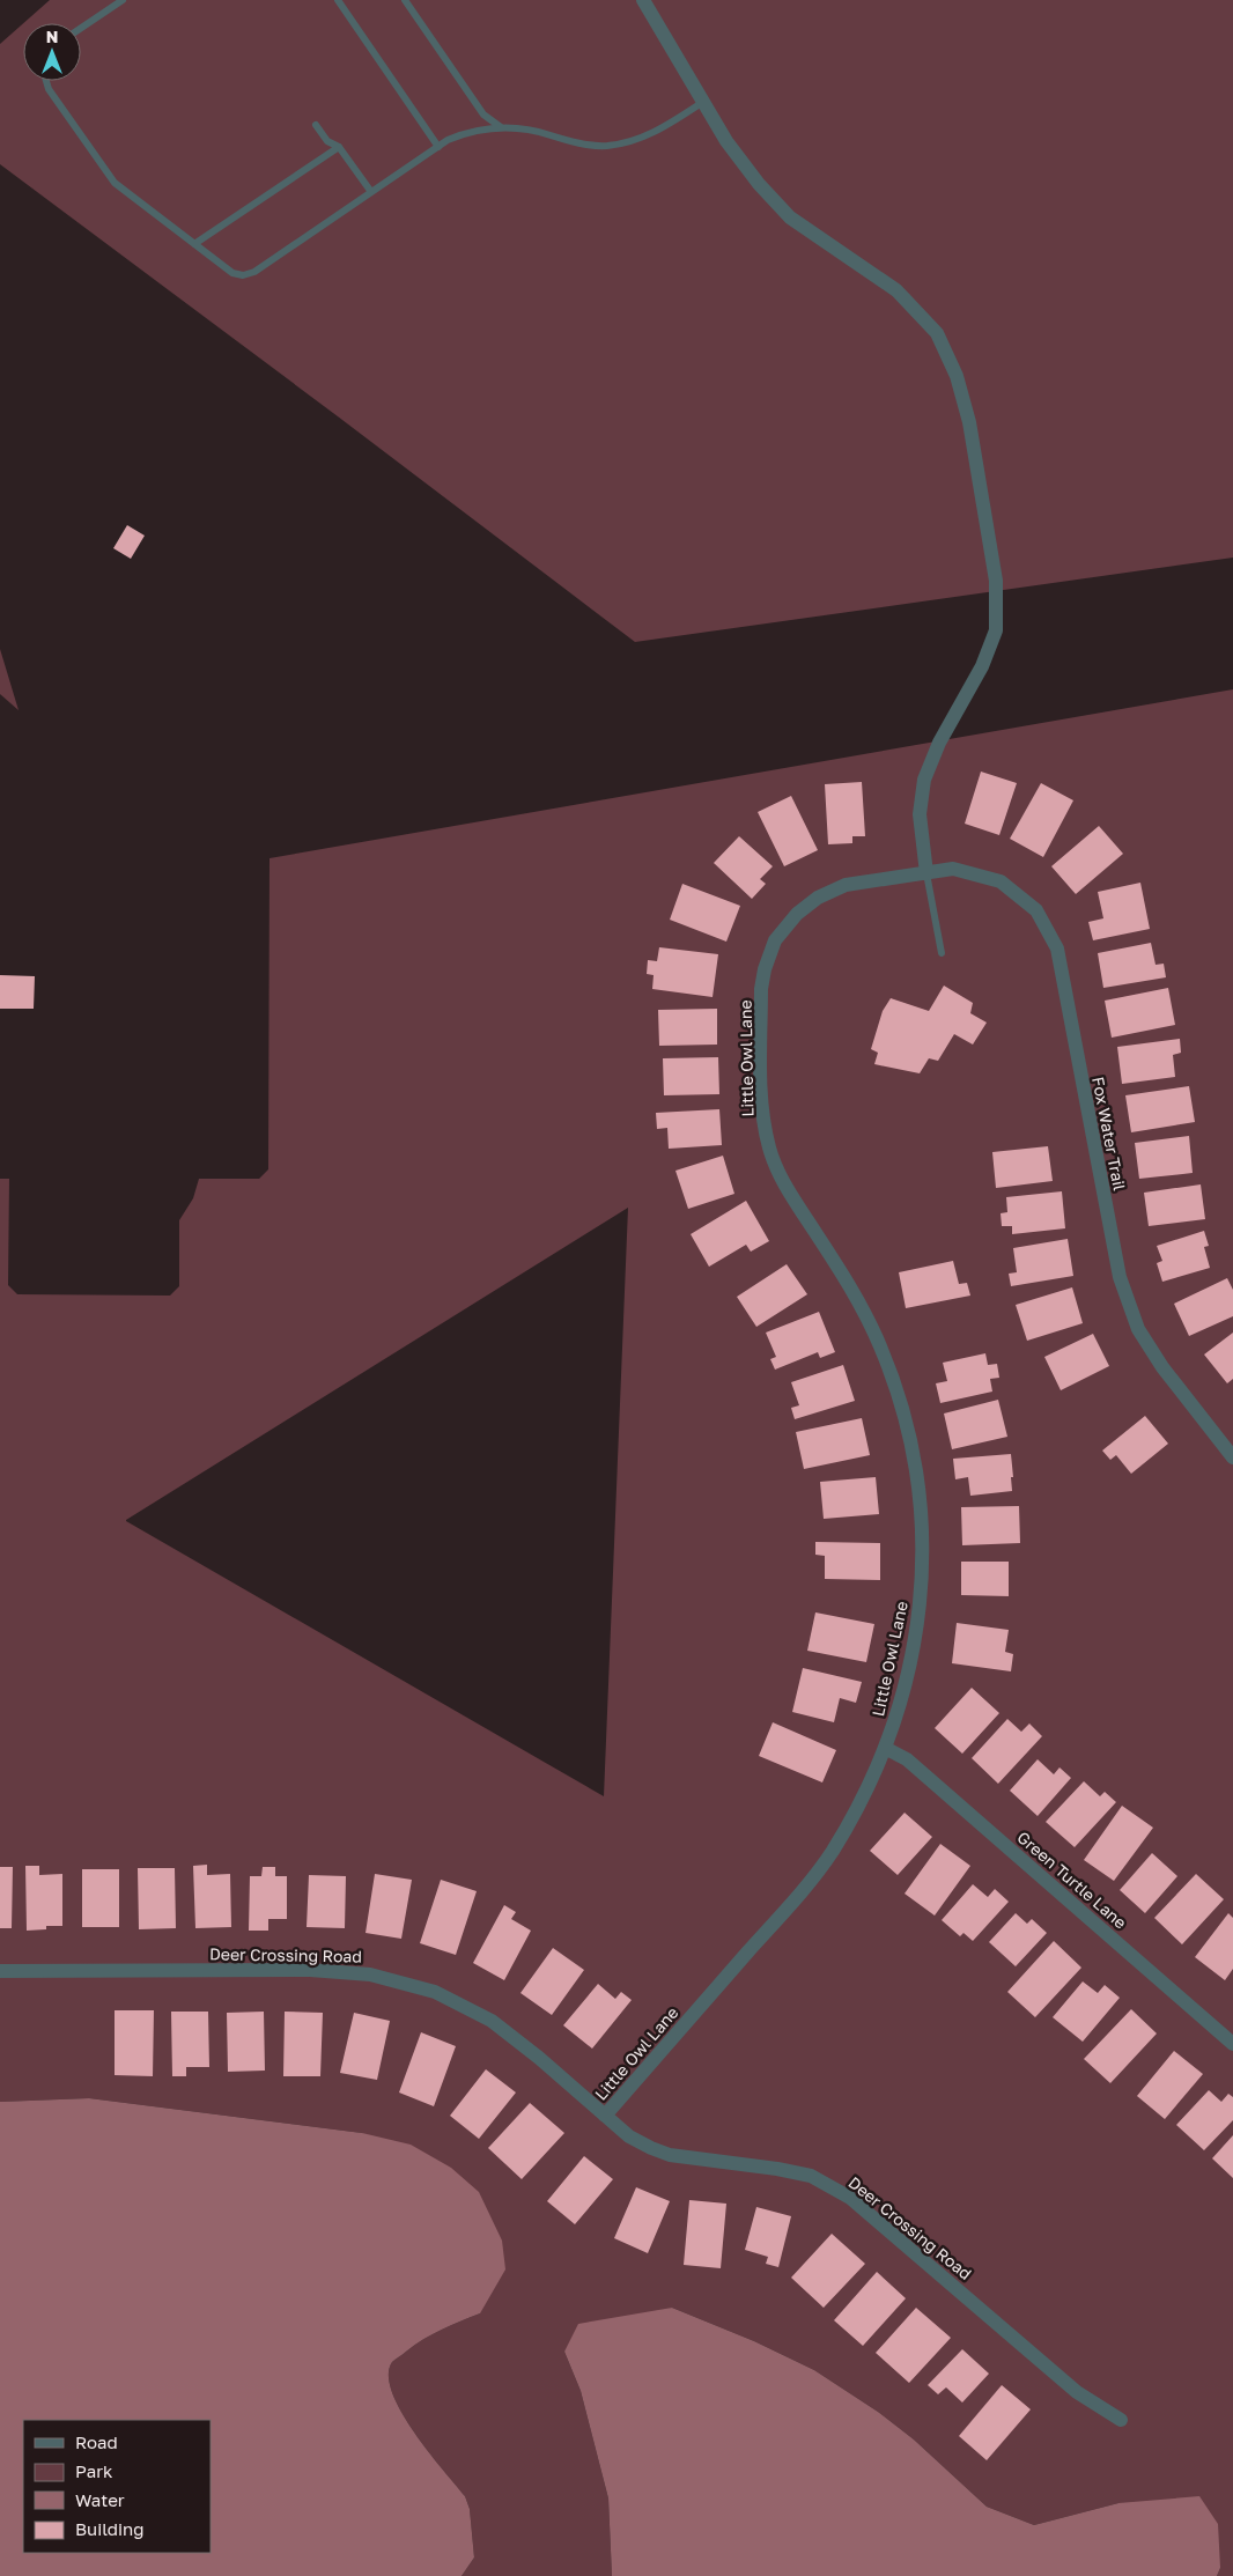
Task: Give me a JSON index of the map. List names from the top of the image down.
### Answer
{
  "streets": {
    "street": [
      "Little Owl Lane",
      "Fox Water Trail",
      "Green Turtle Lane",
      "Deer Crossing Road"
    ]
  },
  "crossings": [
    ["Little Owl Lane", "Fox Water Trail"],
    ["Little Owl Lane", "Green Turtle Lane"],
    ["Little Owl Lane", "Deer Crossing Road"]
  ],
  "legend": [
    "Road",
    "Park",
    "Water",
    "Building"
  ],
  "north": "top"
}
